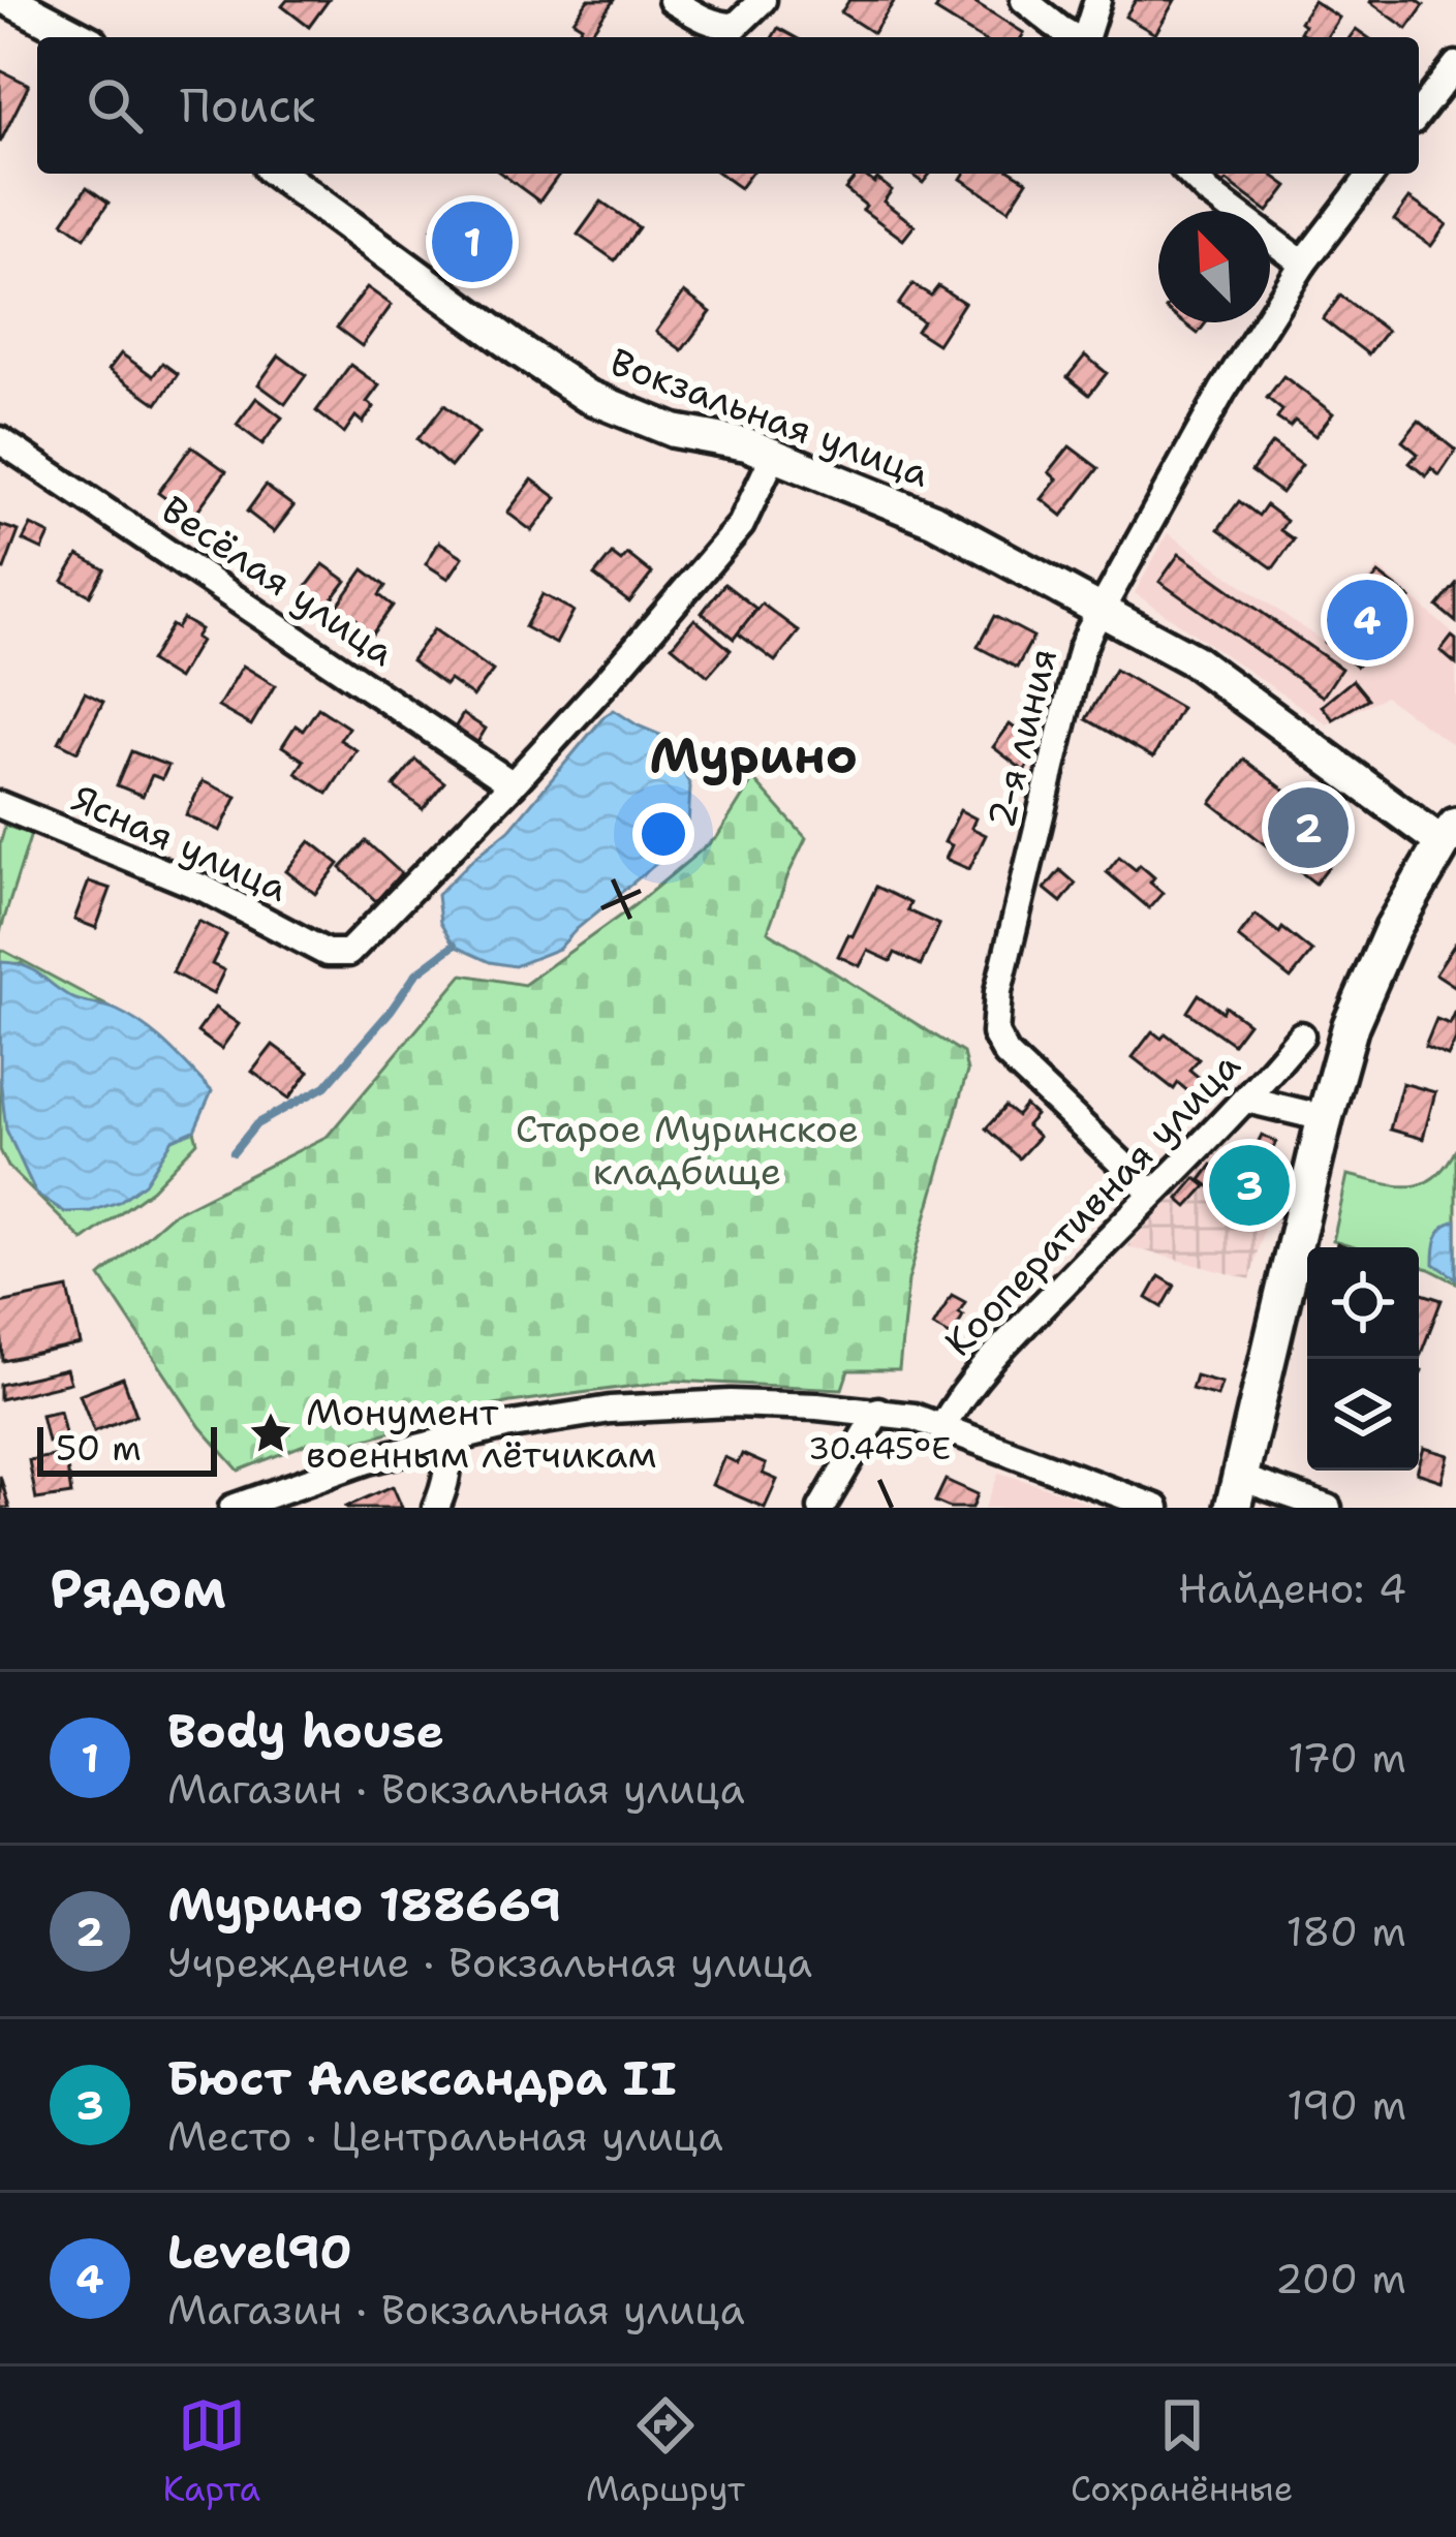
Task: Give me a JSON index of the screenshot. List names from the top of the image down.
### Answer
{
  "streets": {
    "street": [
      "Вокзальная улица",
      "Весёлая улица",
      "2-я линия",
      "Ясная улица",
      "Кооперативная улица"
    ]
  },
  "crossings": [
    ["Вокзальная улица", "2-я линия"],
    ["Весёлая улица", "Ясная улица"],
    ["2-я линия", "Кооперативная улица"]
  ],
  "districts": ["Мурино"],
  "parks": ["Старое Муринское кладбище"],
  "places": {
    "place": ["Монумент военным лётчикам"]
  },
  "scale_bar": "50 m",
  "north": "top left",
  "page": {
    "search": "Поиск",
    "pins": [
      "1",
      "4",
      "2",
      "3"
    ],
    "scale": "50 m",
    "heading": ["Рядом", "Найдено: 4"],
    "list": [
      {
        "mark": "1",
        "name": "Body house",
        "note": "Магазин · Вокзальная улица",
        "value": "170 m"
      },
      {
        "mark": "2",
        "name": "Мурино 188669",
        "note": "Учреждение · Вокзальная улица",
        "value": "180 m"
      },
      {
        "mark": "3",
        "name": "Бюст Александра II",
        "note": "Место · Центральная улица",
        "value": "190 m"
      },
      {
        "mark": "4",
        "name": "Level90",
        "note": "Магазин · Вокзальная улица",
        "value": "200 m"
      }
    ],
    "nav": ["Карта", "Маршрут", "Сохранённые"]
  },
  "coordinates": ["30.445°E"]
}
